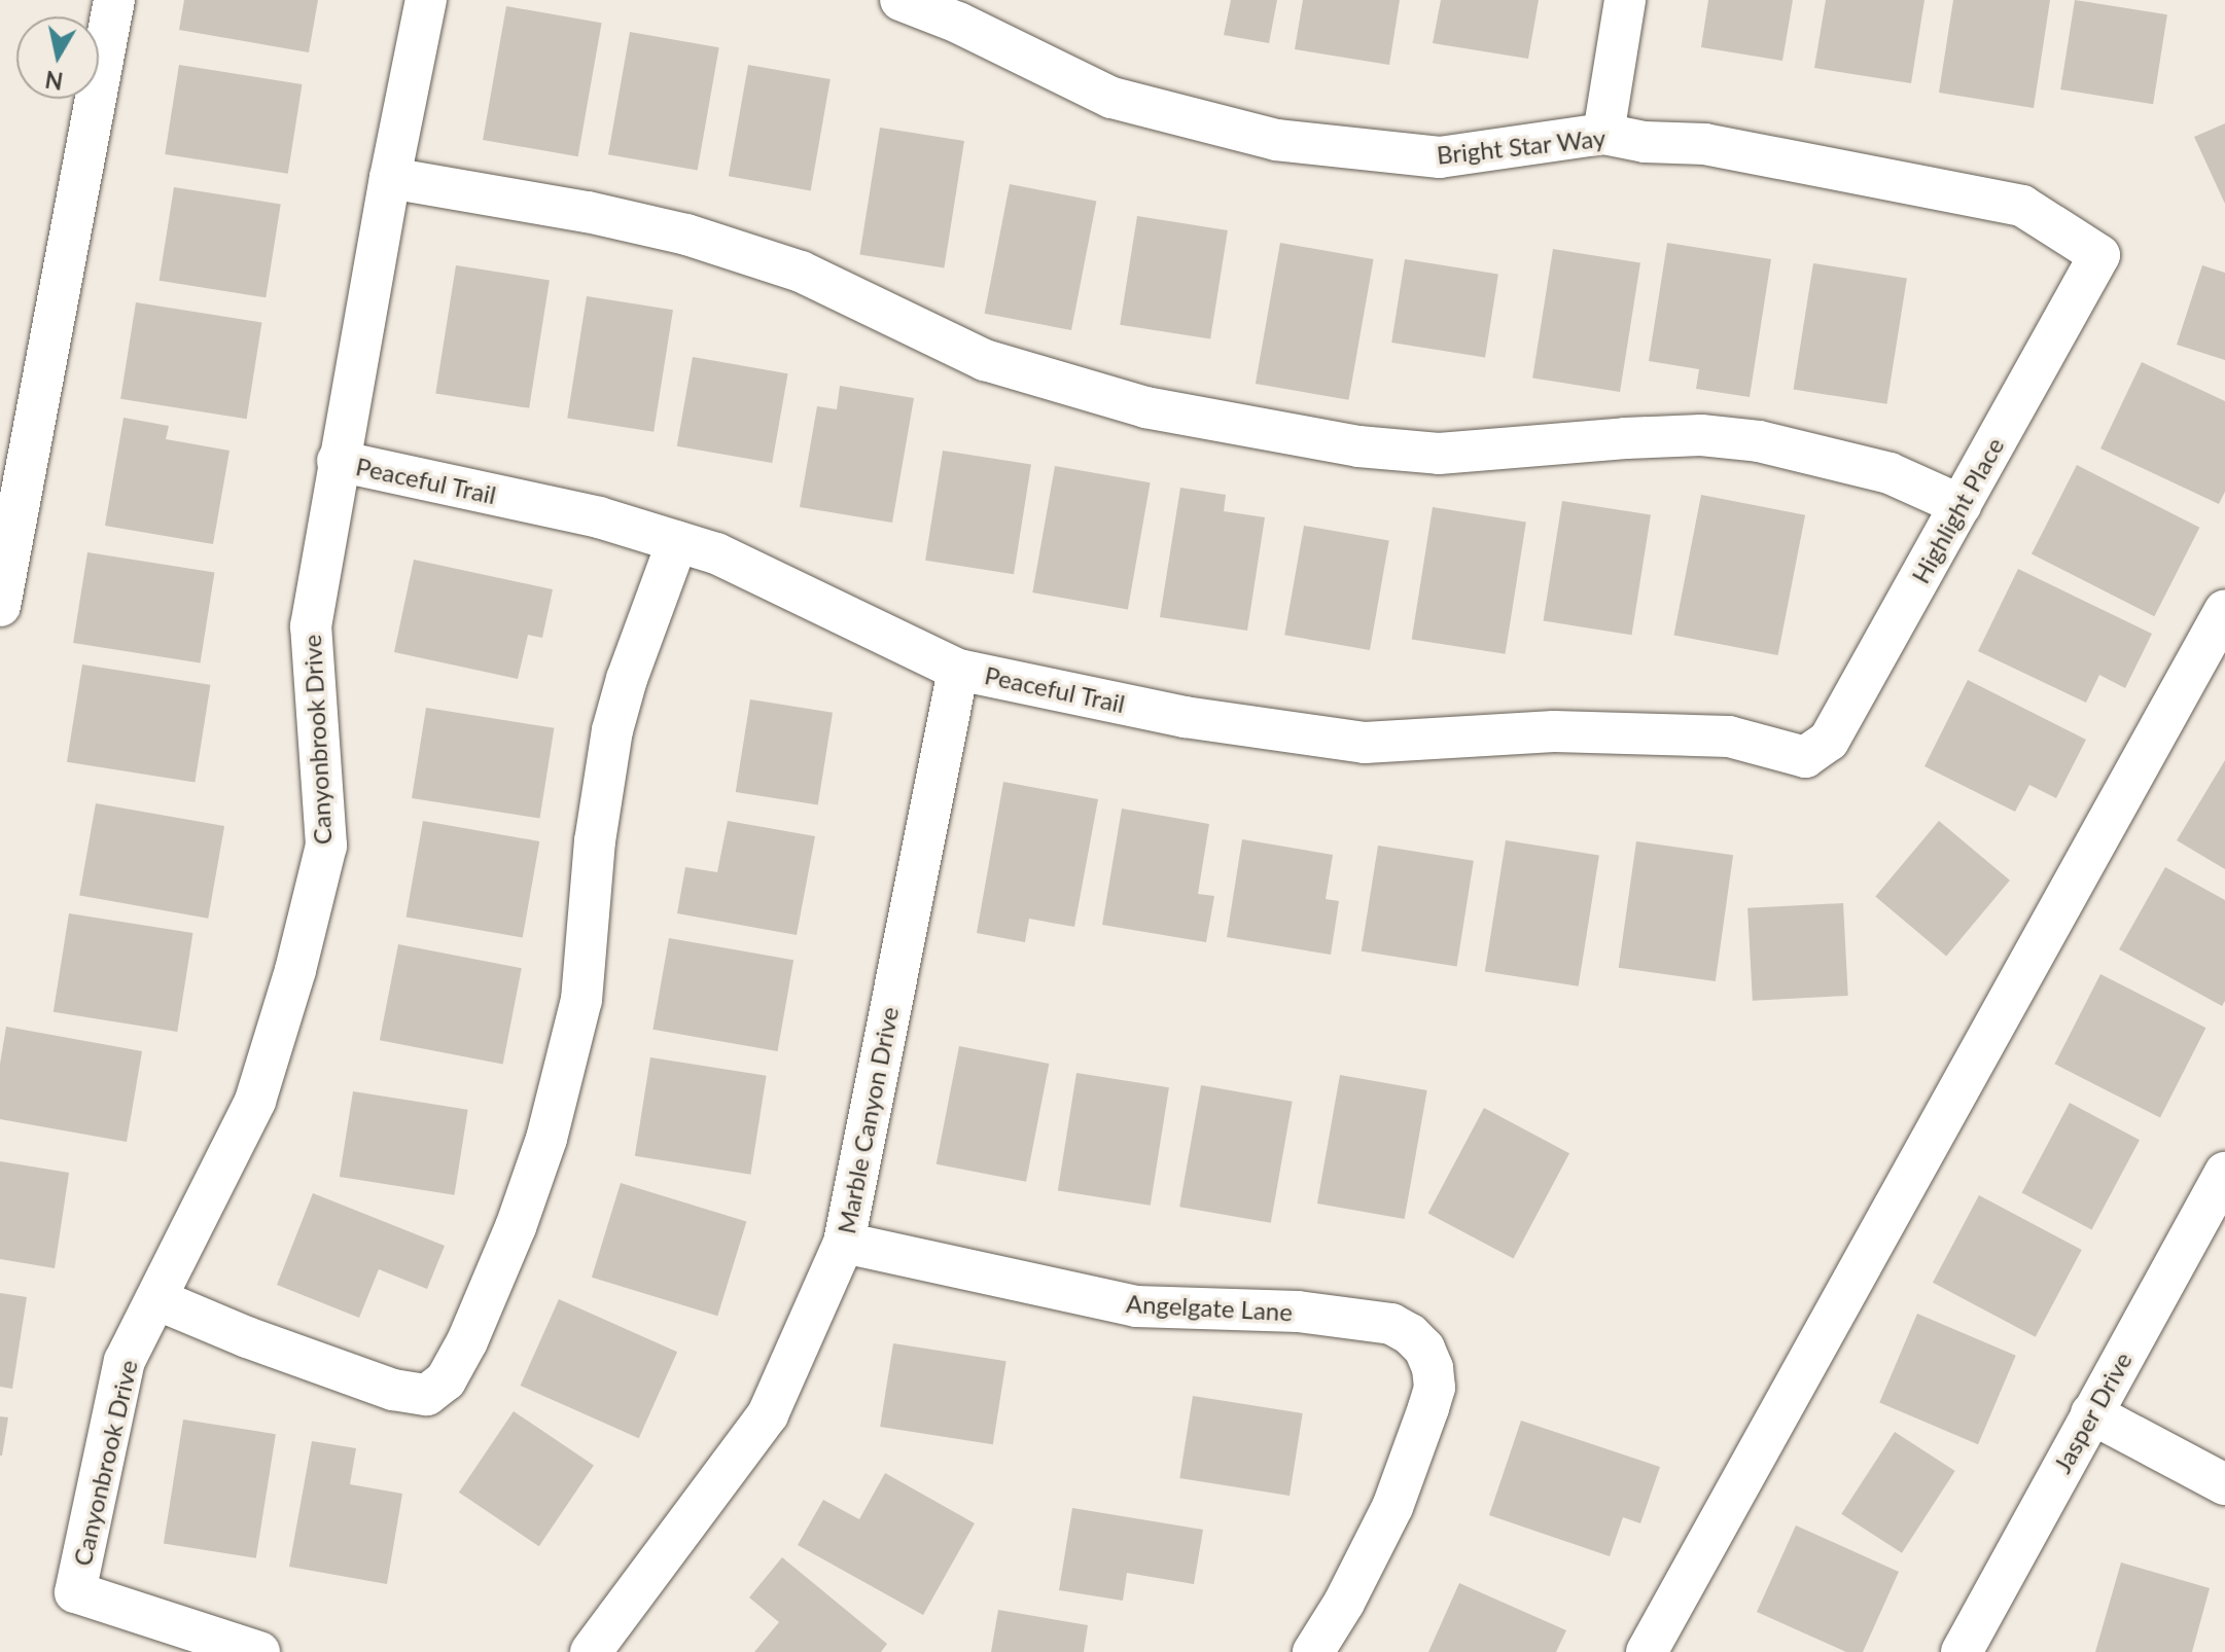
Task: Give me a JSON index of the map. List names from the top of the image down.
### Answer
{
  "streets": {
    "street": [
      "Bright Star Way",
      "Peaceful Trail",
      "Highlight Place",
      "Canyonbrook Drive",
      "Marble Canyon Drive",
      "Angelgate Lane",
      "Jasper Drive"
    ]
  },
  "crossings": [
    ["Bright Star Way", "Highlight Place"],
    ["Peaceful Trail", "Highlight Place"],
    ["Peaceful Trail", "Canyonbrook Drive"],
    ["Peaceful Trail", "Marble Canyon Drive"],
    ["Marble Canyon Drive", "Angelgate Lane"]
  ],
  "north": "bottom"
}
